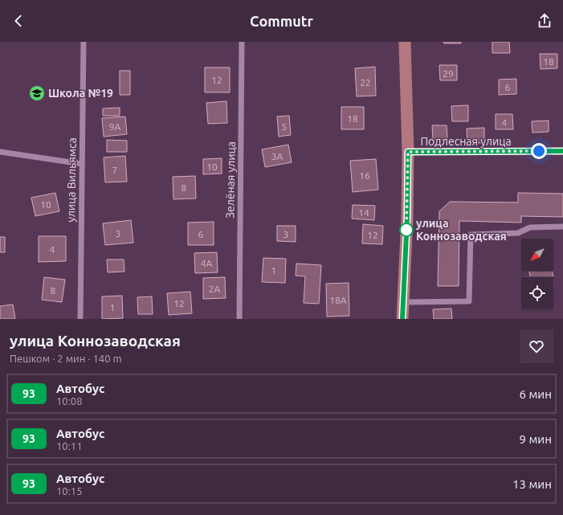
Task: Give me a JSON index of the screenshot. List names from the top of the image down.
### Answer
{
  "streets": {
    "street": ["Подлесная улица", "улица Вильямса", "Зелёная улица"]
  },
  "places": {
    "school or university": ["Школа №19"],
    "other": ["улица Коннозаводская"]
  },
  "lines": ["bus line 93"],
  "house_numbers": [
    "18",
    "29",
    "12",
    "22",
    "6",
    "18",
    "4",
    "9А",
    "5",
    "3А",
    "10",
    "7",
    "16",
    "8",
    "10",
    "14",
    "3",
    "6",
    "3",
    "12",
    "4",
    "4А",
    "1",
    "2А",
    "8",
    "18А",
    "12",
    "1"
  ],
  "north": "bottom left",
  "page": {
    "header": "Commutr",
    "heading": ["улица Коннозаводская", "Пешком · 2 мин · 140 m"],
    "list": [
      {
        "mark": "93",
        "name": "Автобус",
        "note": "10:08",
        "value": "6 мин"
      },
      {
        "mark": "93",
        "name": "Автобус",
        "note": "10:11",
        "value": "9 мин"
      },
      {
        "mark": "93",
        "name": "Автобус",
        "note": "10:15",
        "value": "13 мин"
      }
    ]
  }
}
